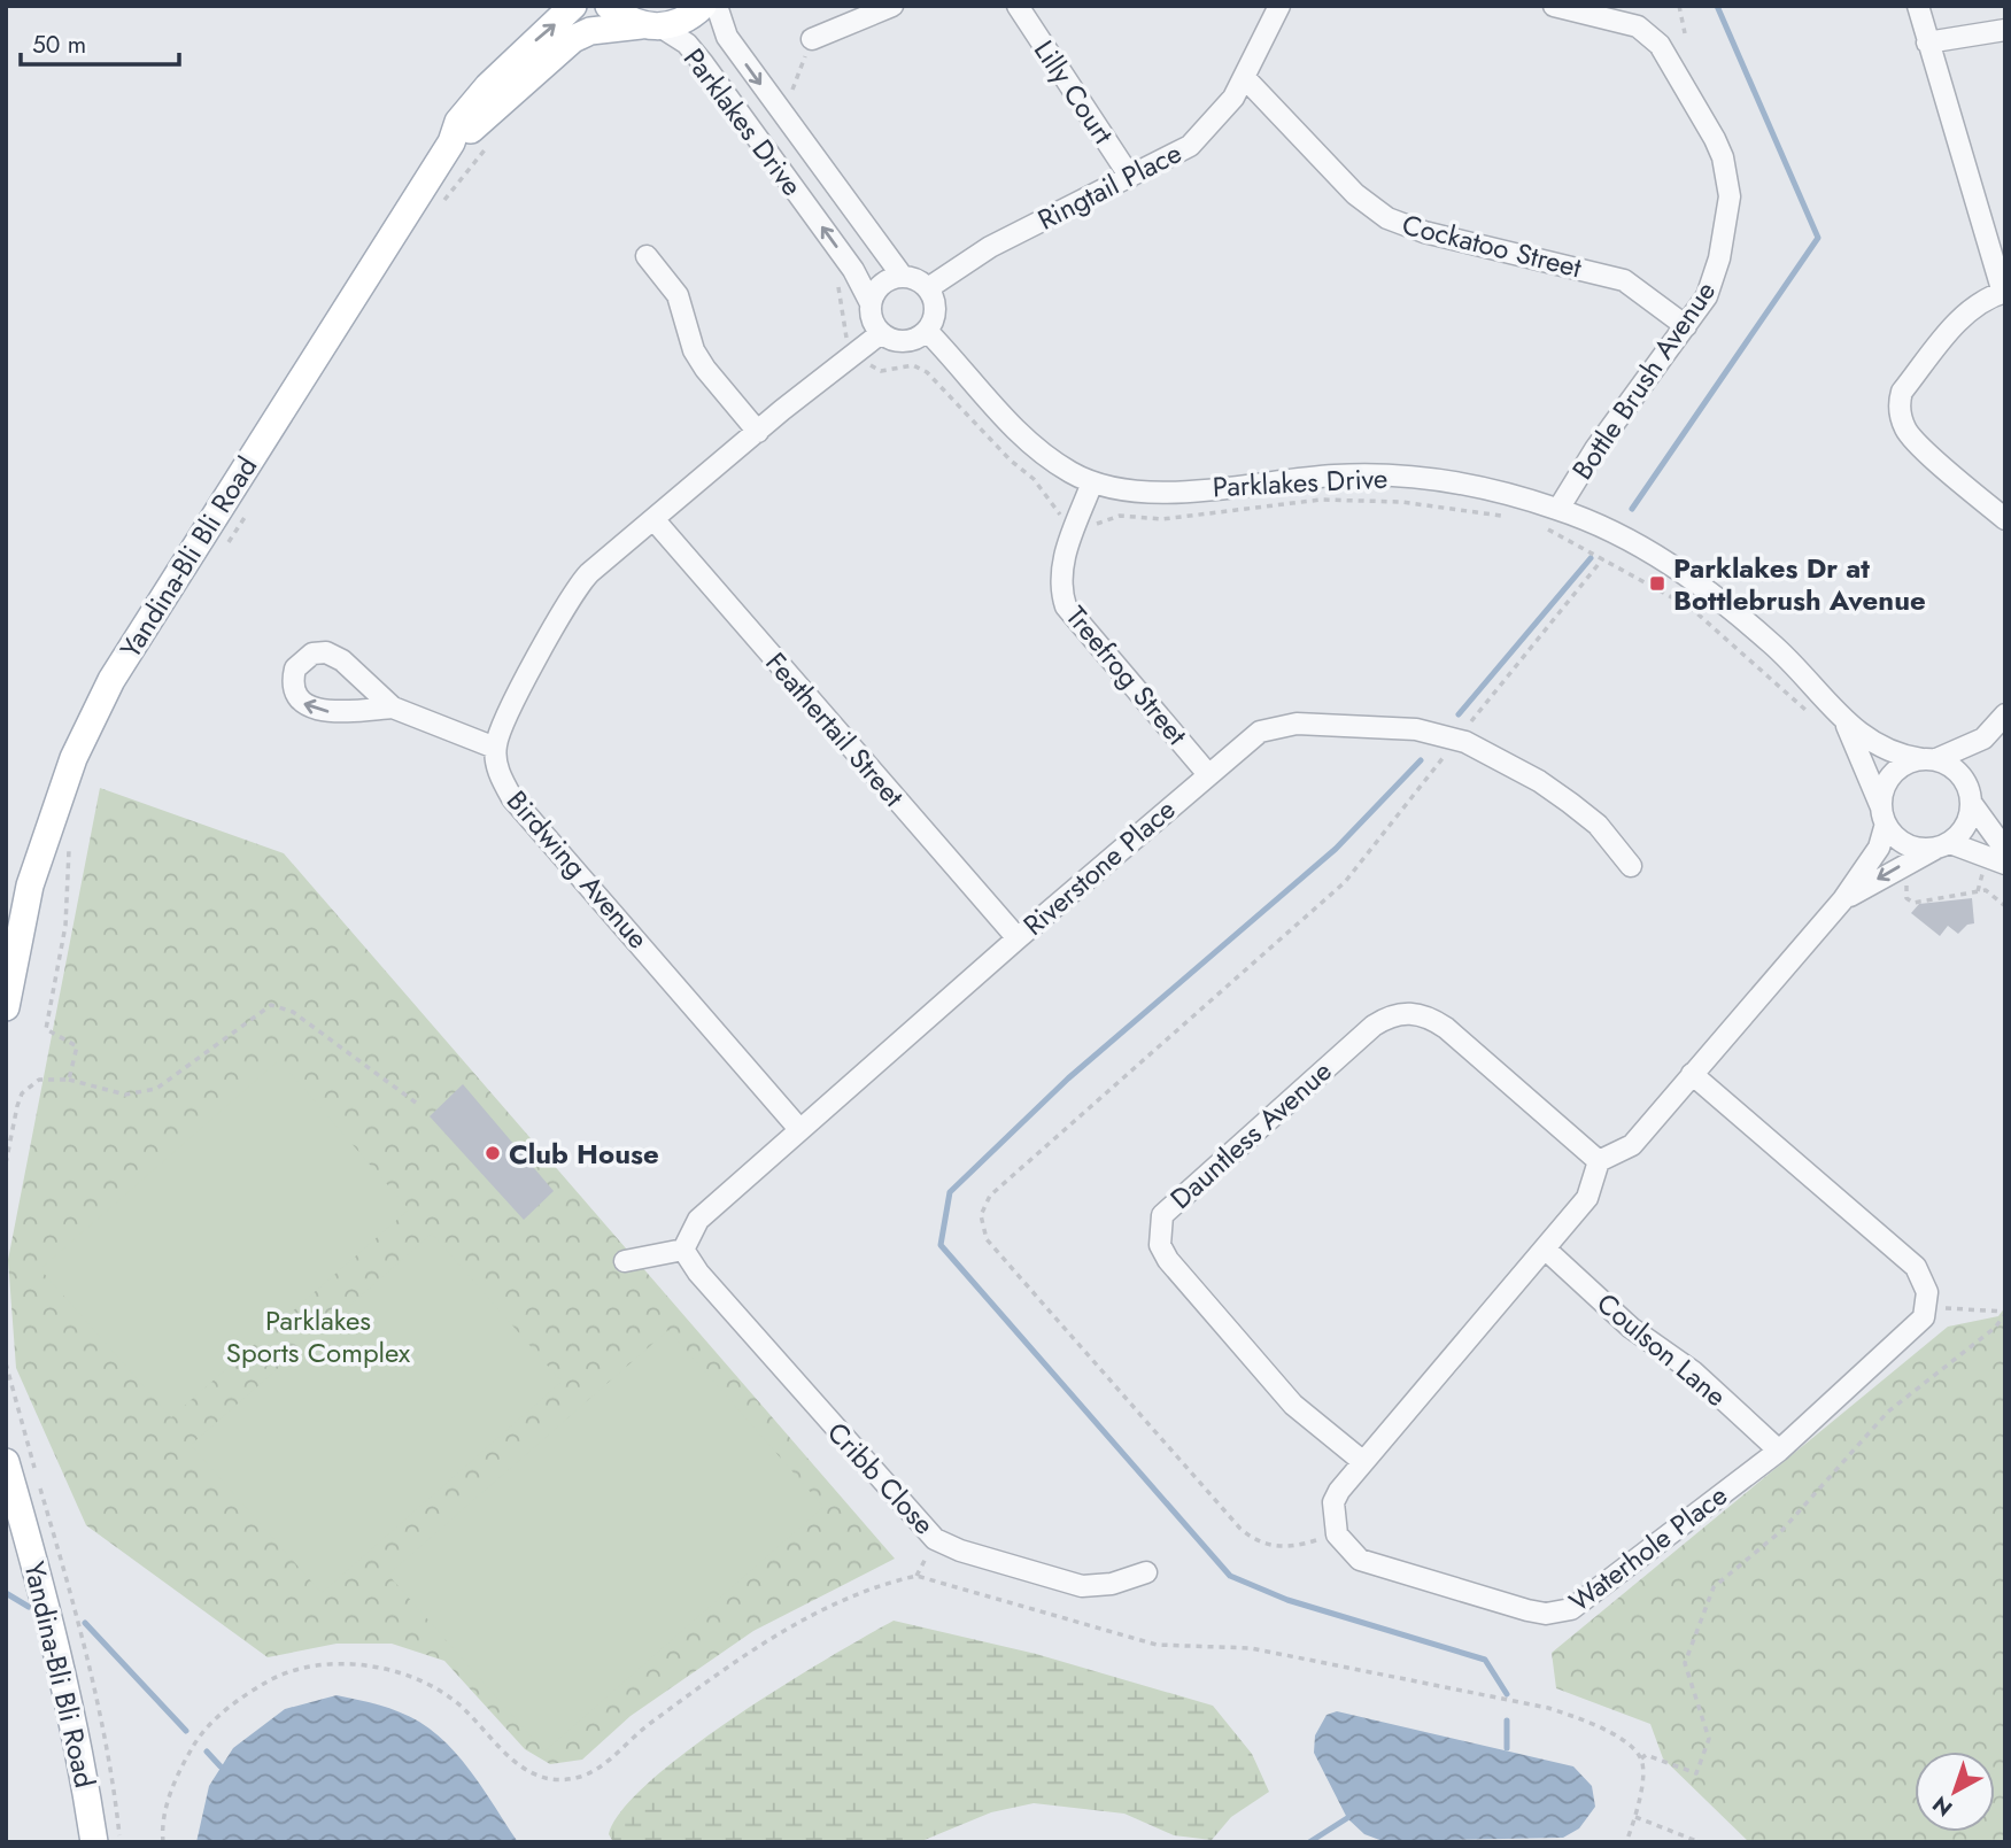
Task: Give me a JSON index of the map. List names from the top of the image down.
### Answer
{
  "streets": {
    "main road": ["Yandina-Bli Bli Road"],
    "street": [
      "Lilly Court",
      "Parklakes Drive",
      "Ringtail Place",
      "Cockatoo Street",
      "Bottle Brush Avenue",
      "Treefrog Street",
      "Feathertail Street",
      "Riverstone Place",
      "Birdwing Avenue",
      "Dauntless Avenue",
      "Coulson Lane",
      "Cribb Close",
      "Waterhole Place"
    ]
  },
  "crossings": [
    ["Lilly Court", "Ringtail Place"],
    ["Parklakes Drive", "Ringtail Place"],
    ["Parklakes Drive", "Bottle Brush Avenue"],
    ["Parklakes Drive", "Treefrog Street"],
    ["Ringtail Place", "Cockatoo Street"],
    ["Cockatoo Street", "Bottle Brush Avenue"],
    ["Treefrog Street", "Riverstone Place"],
    ["Feathertail Street", "Riverstone Place"],
    ["Riverstone Place", "Birdwing Avenue"],
    ["Riverstone Place", "Cribb Close"],
    ["Dauntless Avenue", "Waterhole Place"],
    ["Coulson Lane", "Waterhole Place"]
  ],
  "parks": ["Parklakes Sports Complex"],
  "places": {
    "transit": ["Parklakes Dr at Bottlebrush Avenue"],
    "other": ["Club House"]
  },
  "scale_bar": "50 m",
  "north": "bottom left"
}
